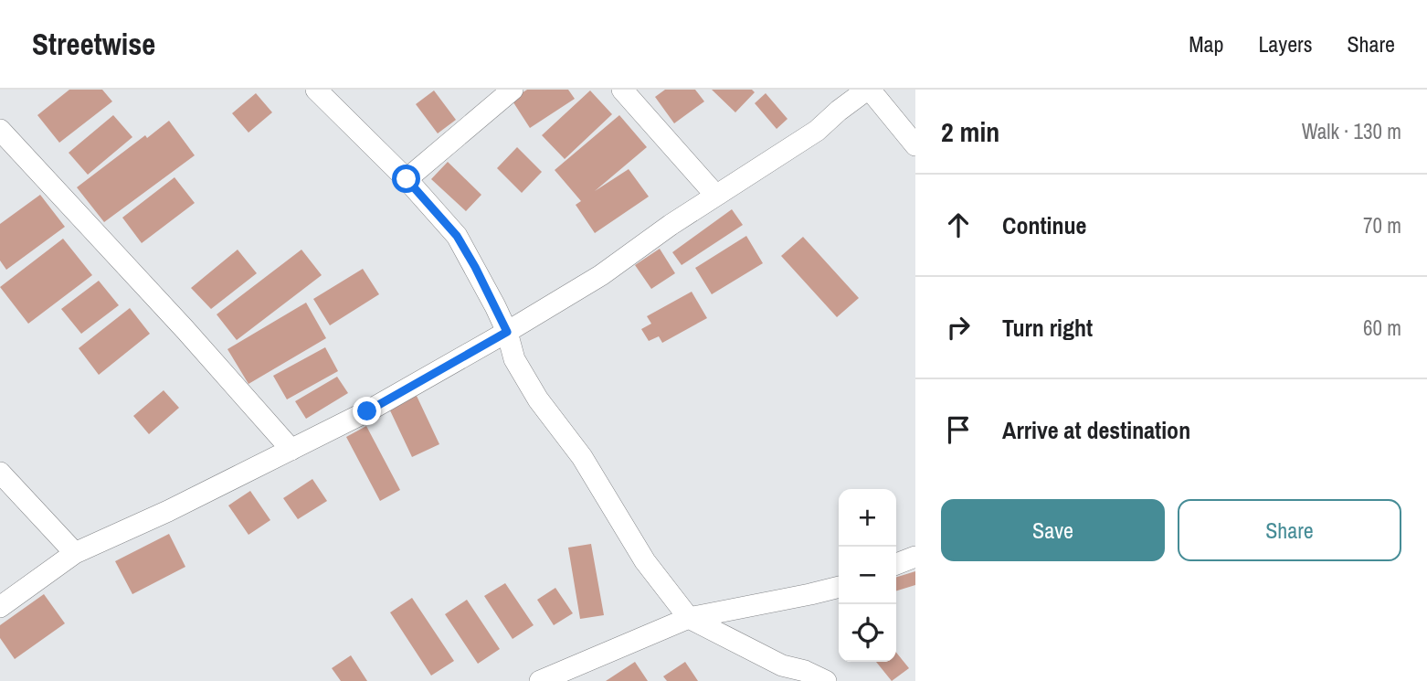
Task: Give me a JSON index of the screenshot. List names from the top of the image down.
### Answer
{
  "page": {
    "header": "Streetwise",
    "nav": ["Map", "Layers", "Share"],
    "heading": ["2 min", "Walk · 130 m"],
    "list": [
      ["Continue", "70 m"],
      ["Turn right", "60 m"],
      "Arrive at destination"
    ],
    "buttons": ["Save", "Share"],
    "map_buttons": ["+", "−"]
  }
}
